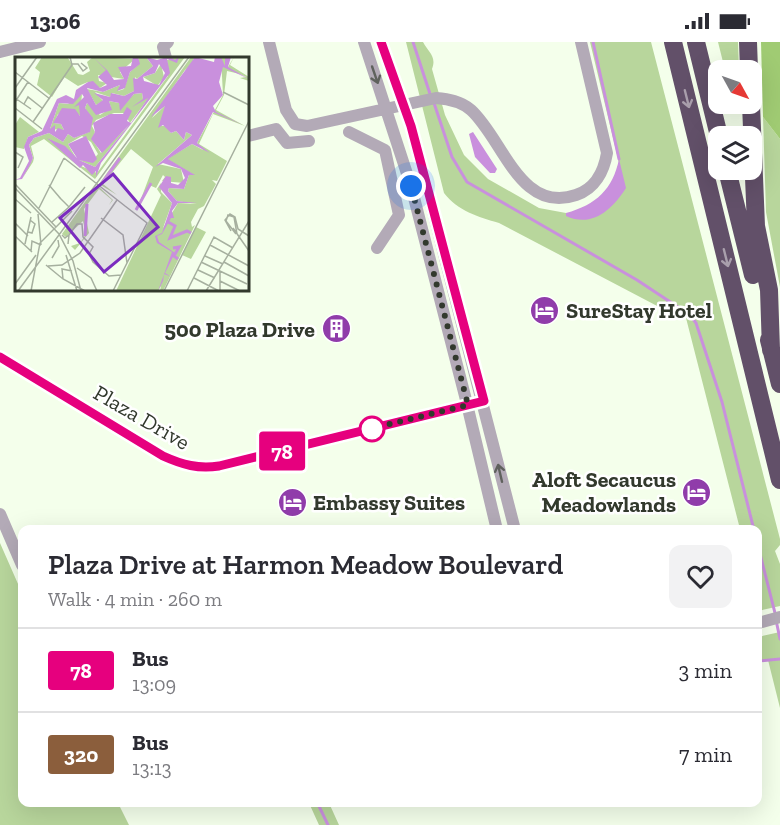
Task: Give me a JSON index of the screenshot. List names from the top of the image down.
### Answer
{
  "streets": {
    "street": ["Plaza Drive"]
  },
  "places": {
    "hotel": ["SureStay Hotel", "Aloft Secaucus Meadowlands", "Embassy Suites"],
    "building": ["500 Plaza Drive"]
  },
  "lines": ["bus line 78"],
  "north": "bottom right",
  "page": {
    "status": "13:06",
    "on_map": "78",
    "heading": ["Plaza Drive at Harmon Meadow Boulevard", "Walk · 4 min · 260 m"],
    "list": [
      {
        "mark": "78",
        "name": "Bus",
        "note": "13:09",
        "value": "3 min"
      },
      {
        "mark": "320",
        "name": "Bus",
        "note": "13:13",
        "value": "7 min"
      }
    ]
  }
}
